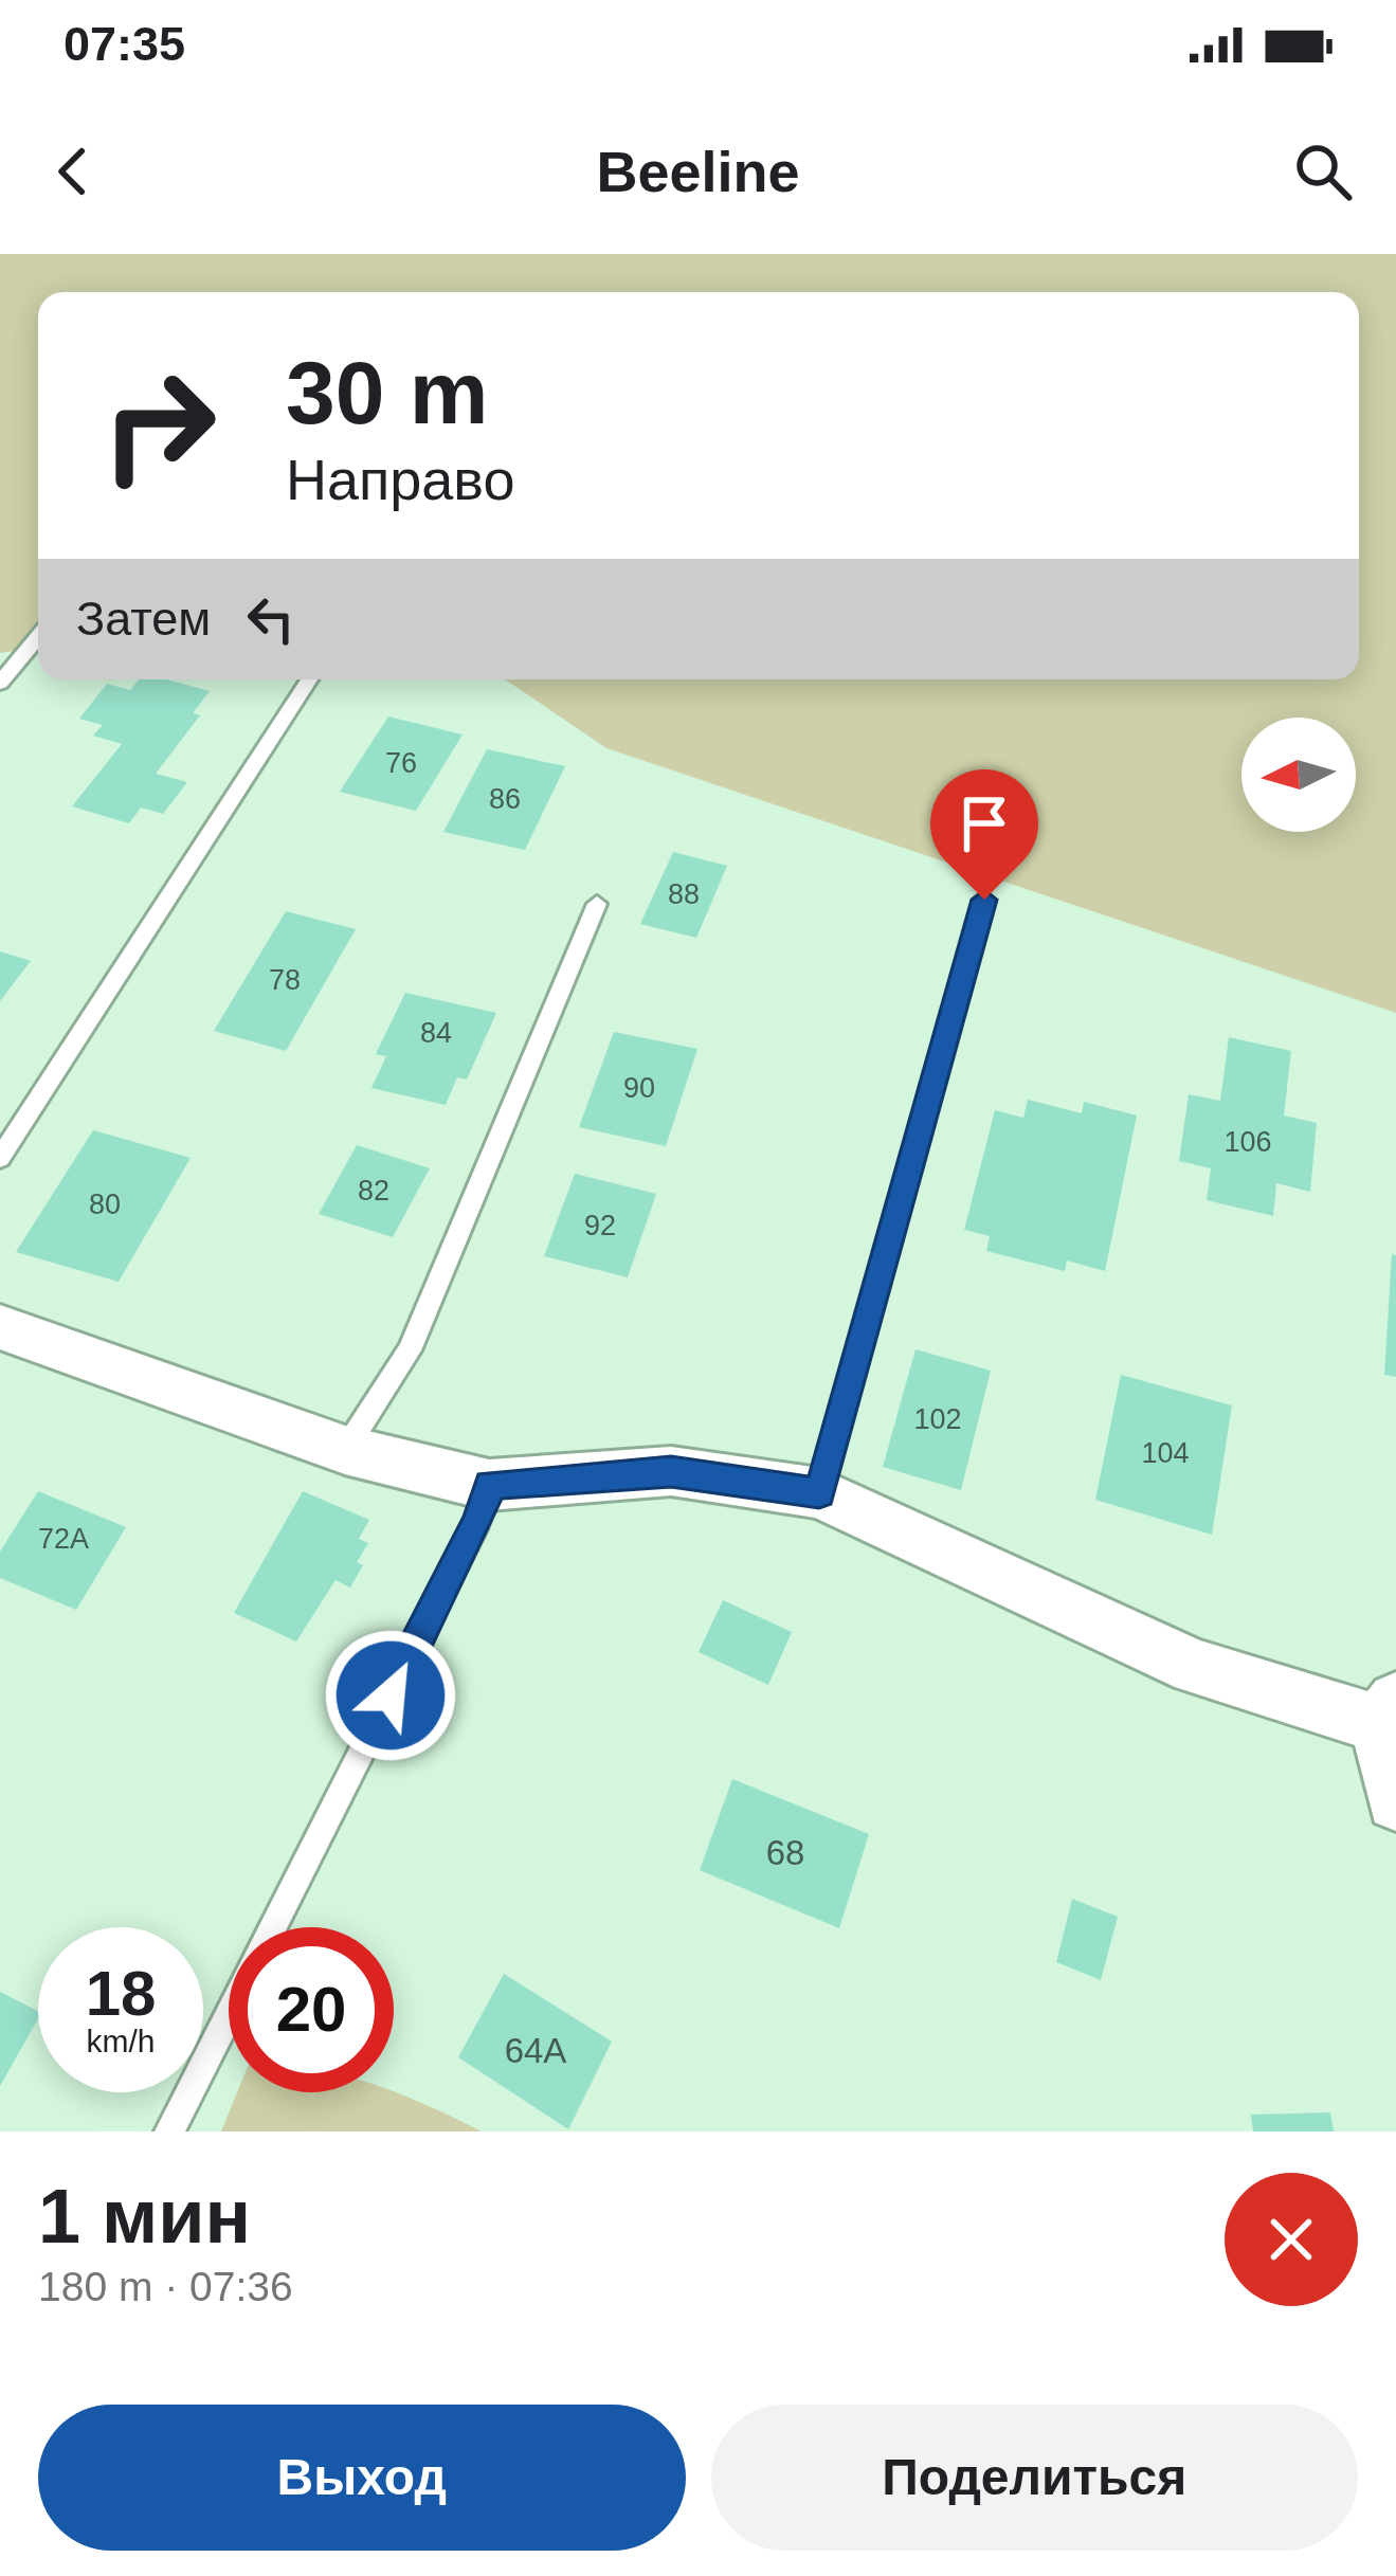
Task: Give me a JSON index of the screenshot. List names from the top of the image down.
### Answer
{
  "house_numbers": [
    "76",
    "86",
    "88",
    "78",
    "84",
    "90",
    "106",
    "82",
    "80",
    "92",
    "102",
    "104",
    "72А",
    "68",
    "64А"
  ],
  "north": "left",
  "page": {
    "status": "07:35",
    "header": "Beeline",
    "turn": ["30 m", "Направо"],
    "then": "Затем",
    "speed": "18 km/h",
    "limit": "20",
    "heading": ["1 мин", "180 m · 07:36"],
    "buttons": ["Выход", "Поделиться"]
  }
}
